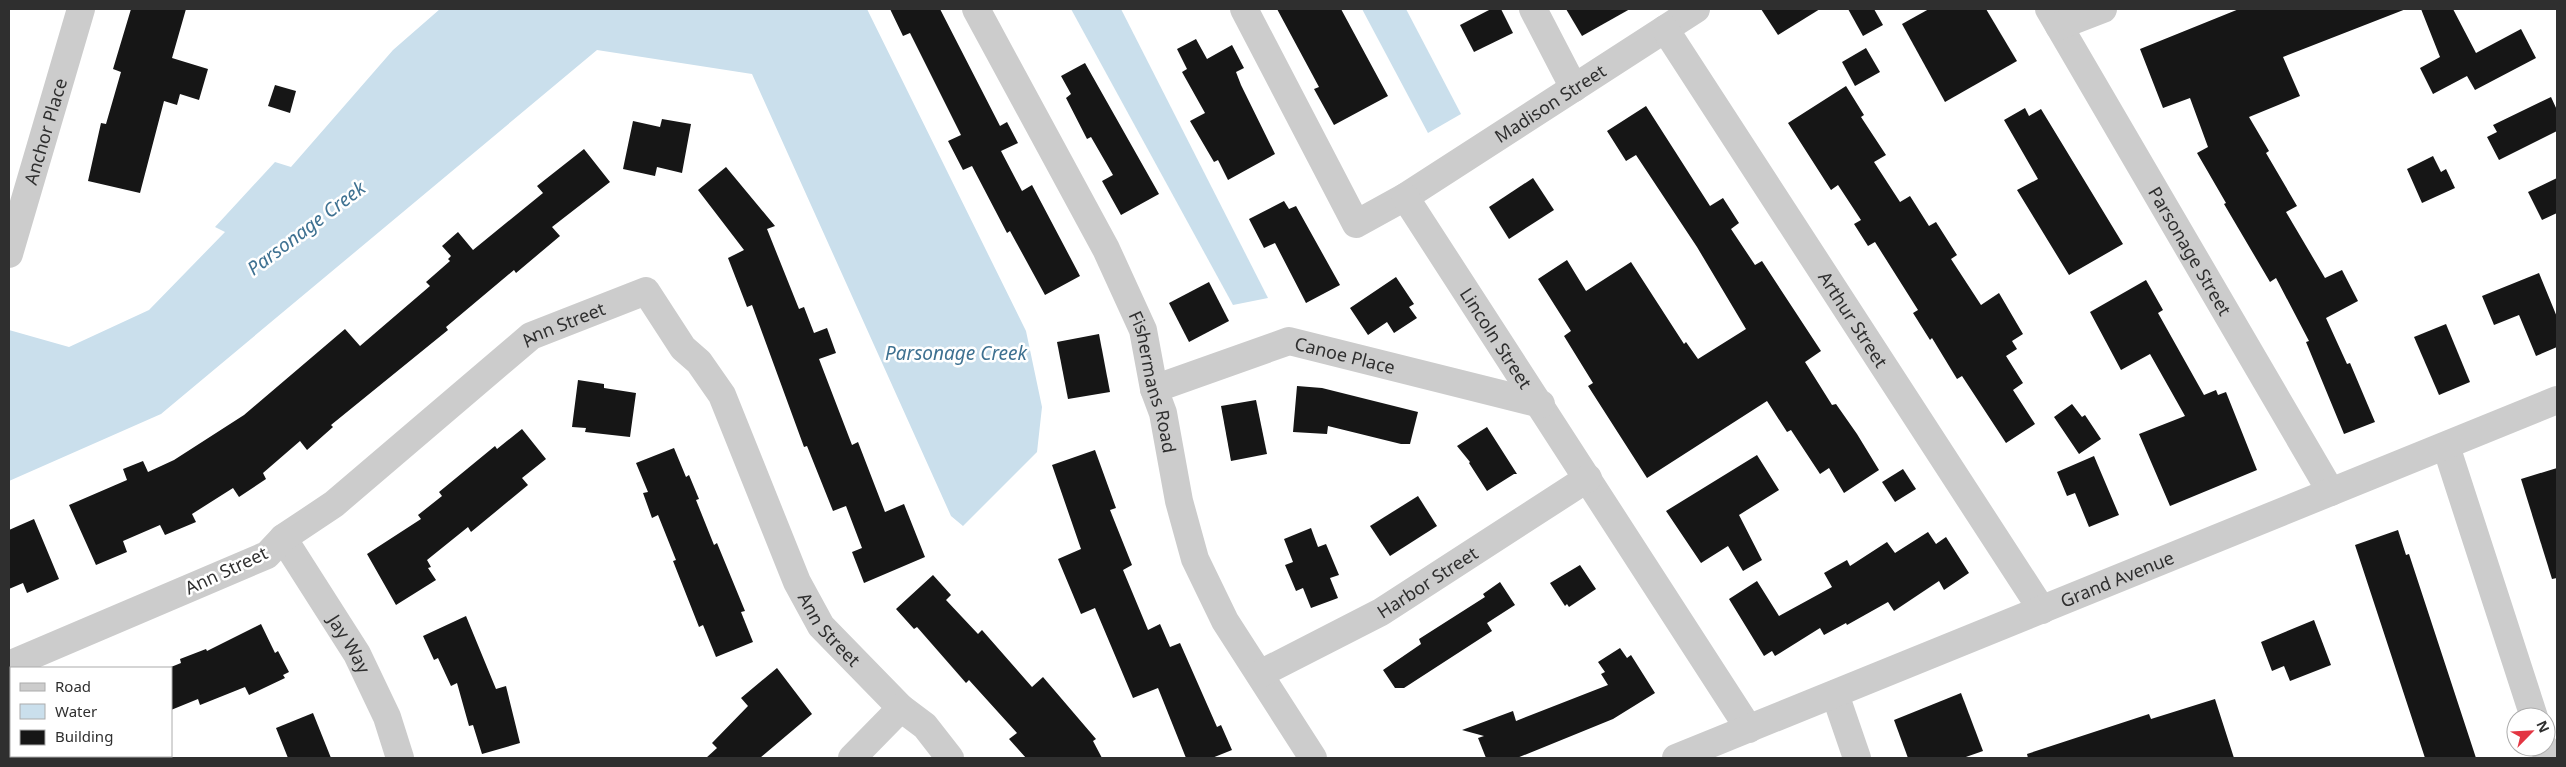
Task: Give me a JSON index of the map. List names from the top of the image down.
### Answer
{
  "streets": {
    "street": [
      "Madison Street",
      "Anchor Place",
      "Parsonage Street",
      "Arthur Street",
      "Ann Street",
      "Lincoln Street",
      "Canoe Place",
      "Fishermans Road",
      "Grand Avenue",
      "Harbor Street",
      "Jay Way"
    ]
  },
  "crossings": [
    ["Madison Street", "Arthur Street"],
    ["Madison Street", "Lincoln Street"],
    ["Parsonage Street", "Grand Avenue"],
    ["Arthur Street", "Grand Avenue"],
    ["Ann Street", "Jay Way"],
    ["Lincoln Street", "Canoe Place"],
    ["Lincoln Street", "Grand Avenue"],
    ["Lincoln Street", "Harbor Street"],
    ["Canoe Place", "Fishermans Road"],
    ["Fishermans Road", "Harbor Street"]
  ],
  "water": ["Parsonage Creek"],
  "legend": ["Road", "Water", "Building"],
  "north": "top right"
}
